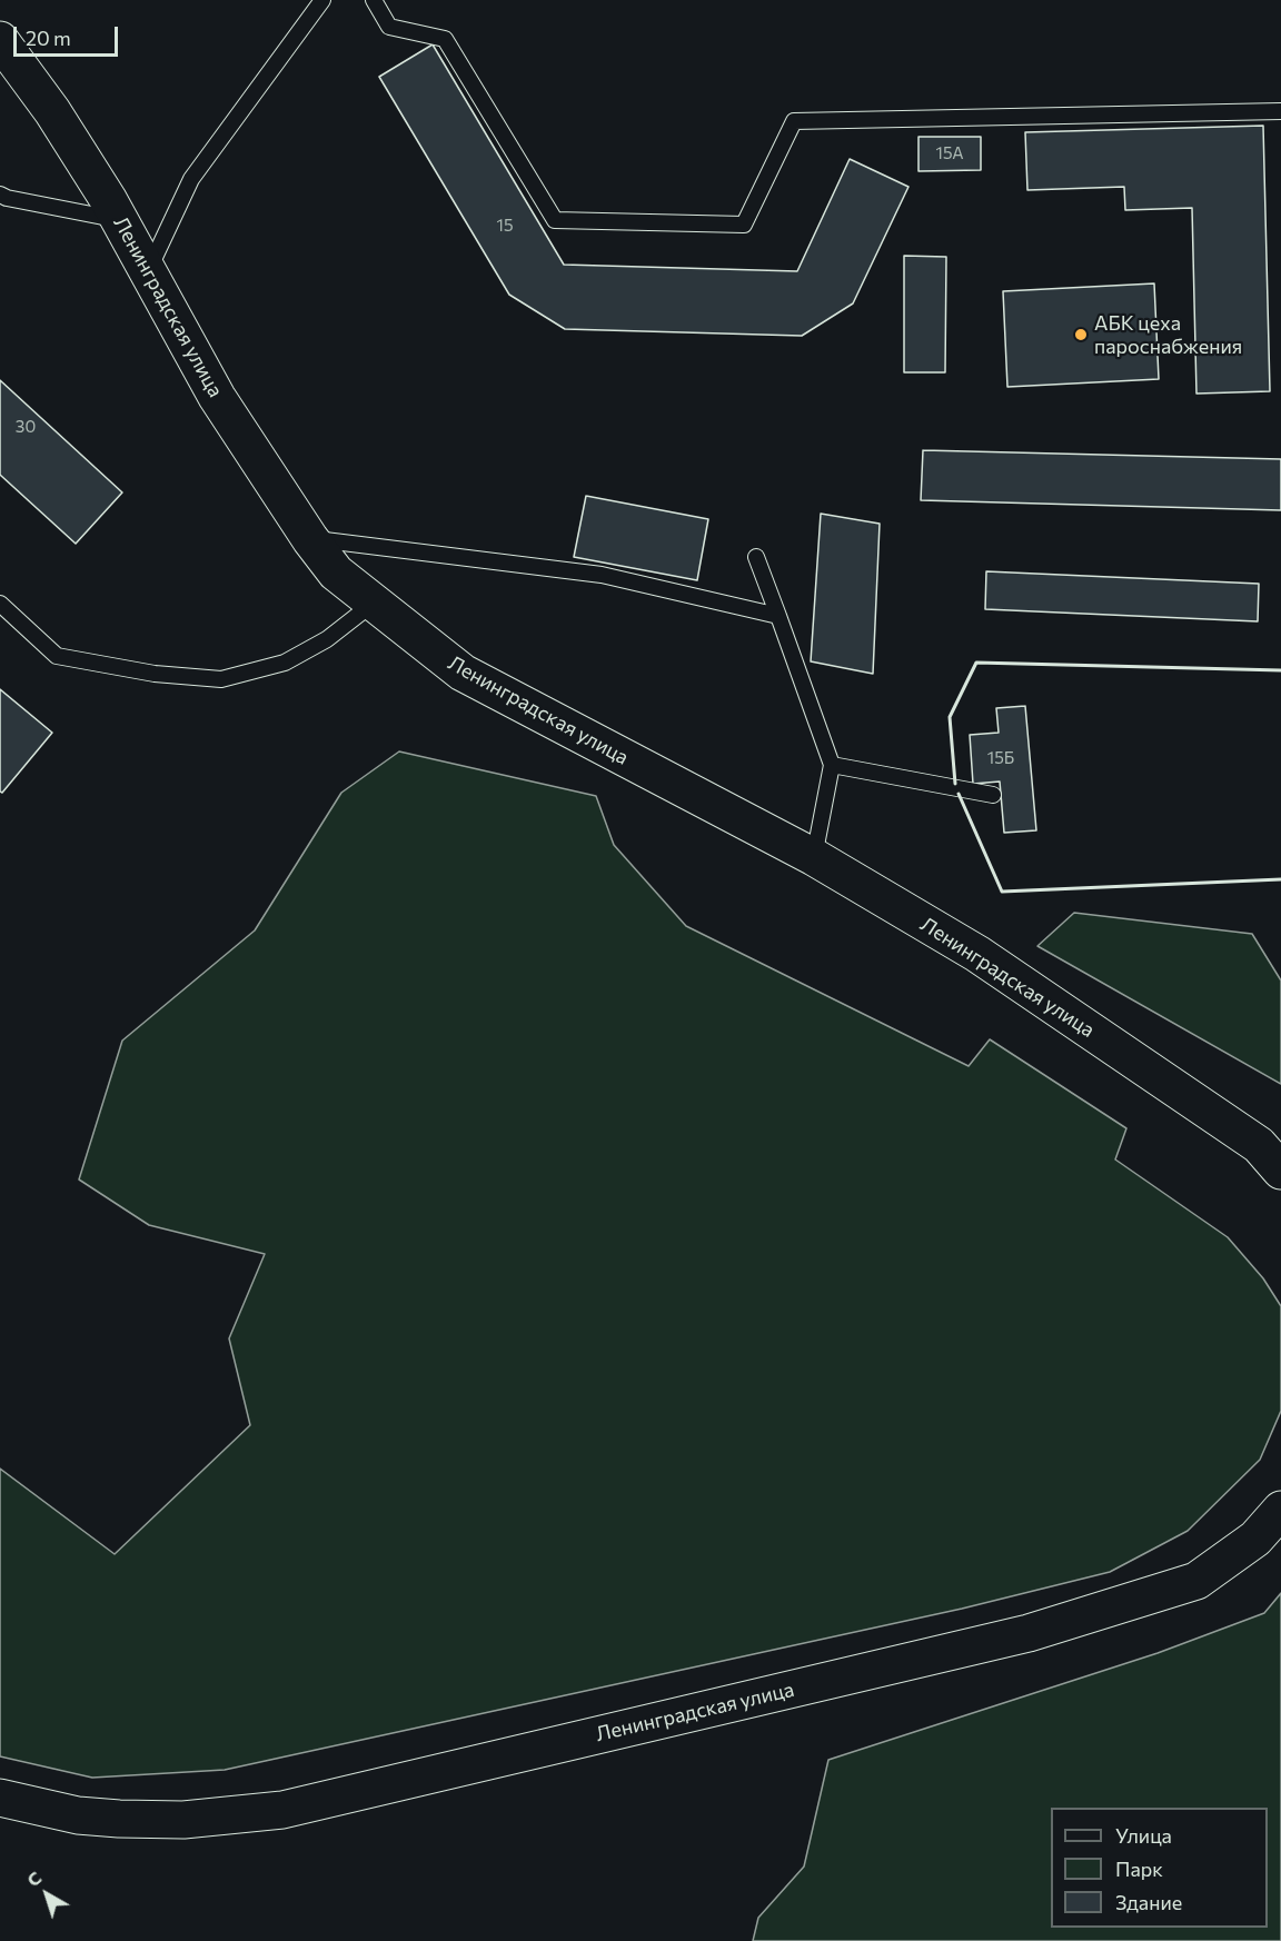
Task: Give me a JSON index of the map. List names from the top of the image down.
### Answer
{
  "streets": {
    "street": ["Ленинградская улица"]
  },
  "places": ["АБК цеха пароснабжения"],
  "house_numbers": [
    "15А",
    "15",
    "30",
    "15Б"
  ],
  "legend": ["Улица", "Парк", "Здание"],
  "scale_bar": "20 m",
  "north": "top left"
}
